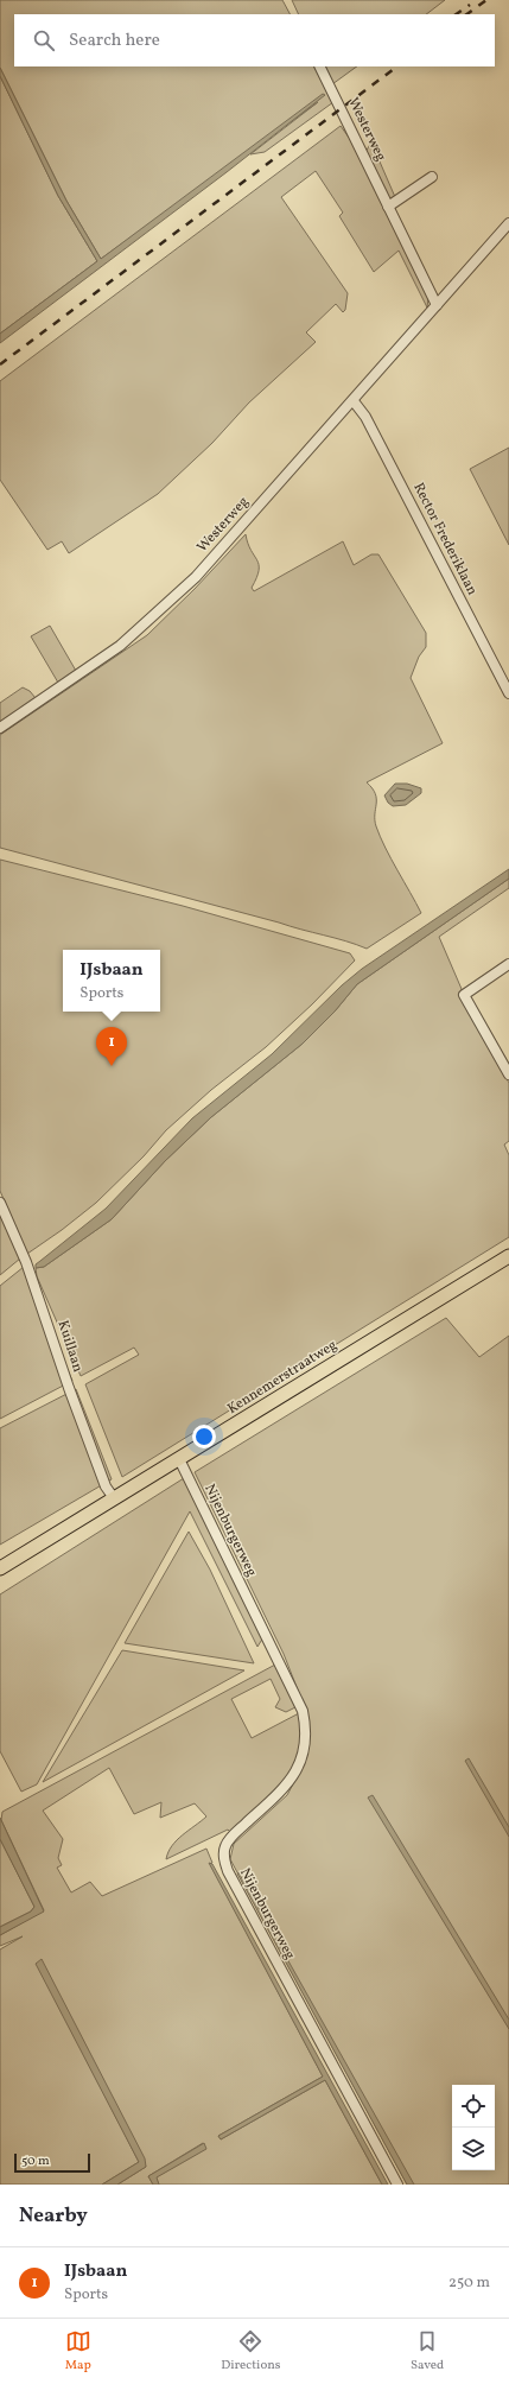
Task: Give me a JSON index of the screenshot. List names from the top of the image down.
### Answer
{
  "streets": {
    "main road": ["Kennemerstraatweg"],
    "street": [
      "Westerweg",
      "Rector Frederiklaan",
      "Kuillaan",
      "Nijenburgerweg"
    ]
  },
  "crossings": [
    ["Westerweg", "Rector Frederiklaan"],
    ["Kuillaan", "Kennemerstraatweg"],
    ["Kennemerstraatweg", "Nijenburgerweg"]
  ],
  "scale_bar": "50 m",
  "page": {
    "search": "Search here",
    "popup": ["IJsbaan", "Sports"],
    "pins": "1",
    "scale": "50 m",
    "heading": "Nearby",
    "list": [
      {
        "mark": "1",
        "name": "IJsbaan",
        "note": "Sports",
        "value": "250 m"
      }
    ],
    "nav": ["Map", "Directions", "Saved"]
  }
}
